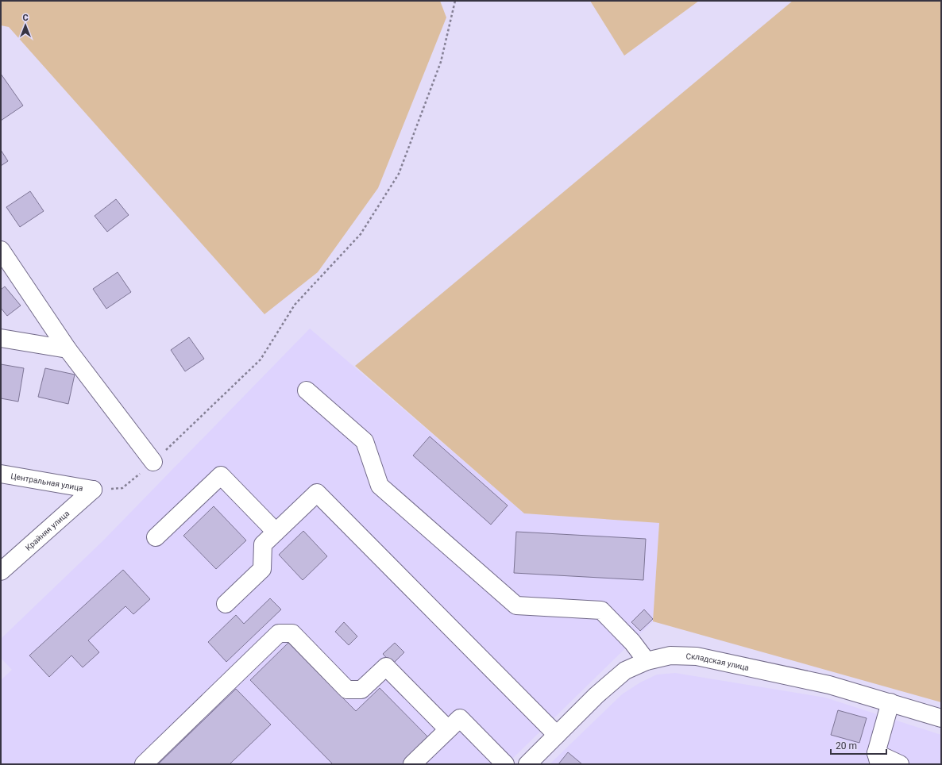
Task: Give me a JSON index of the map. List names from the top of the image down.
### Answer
{
  "streets": {
    "street": ["Центральная улица", "Крайняя улица", "Складская улица"]
  },
  "crossings": [
    ["Центральная улица", "Крайняя улица"]
  ],
  "scale_bar": "20 m",
  "north": "top"
}
